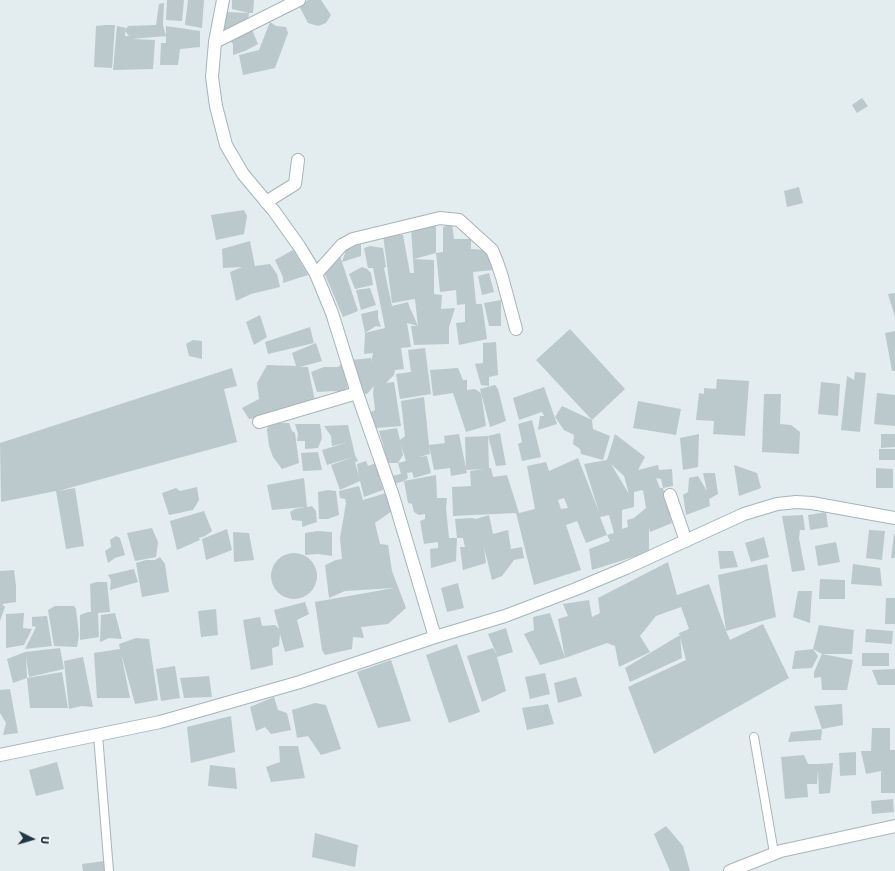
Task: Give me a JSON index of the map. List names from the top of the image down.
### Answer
{
  "north": "right"
}
